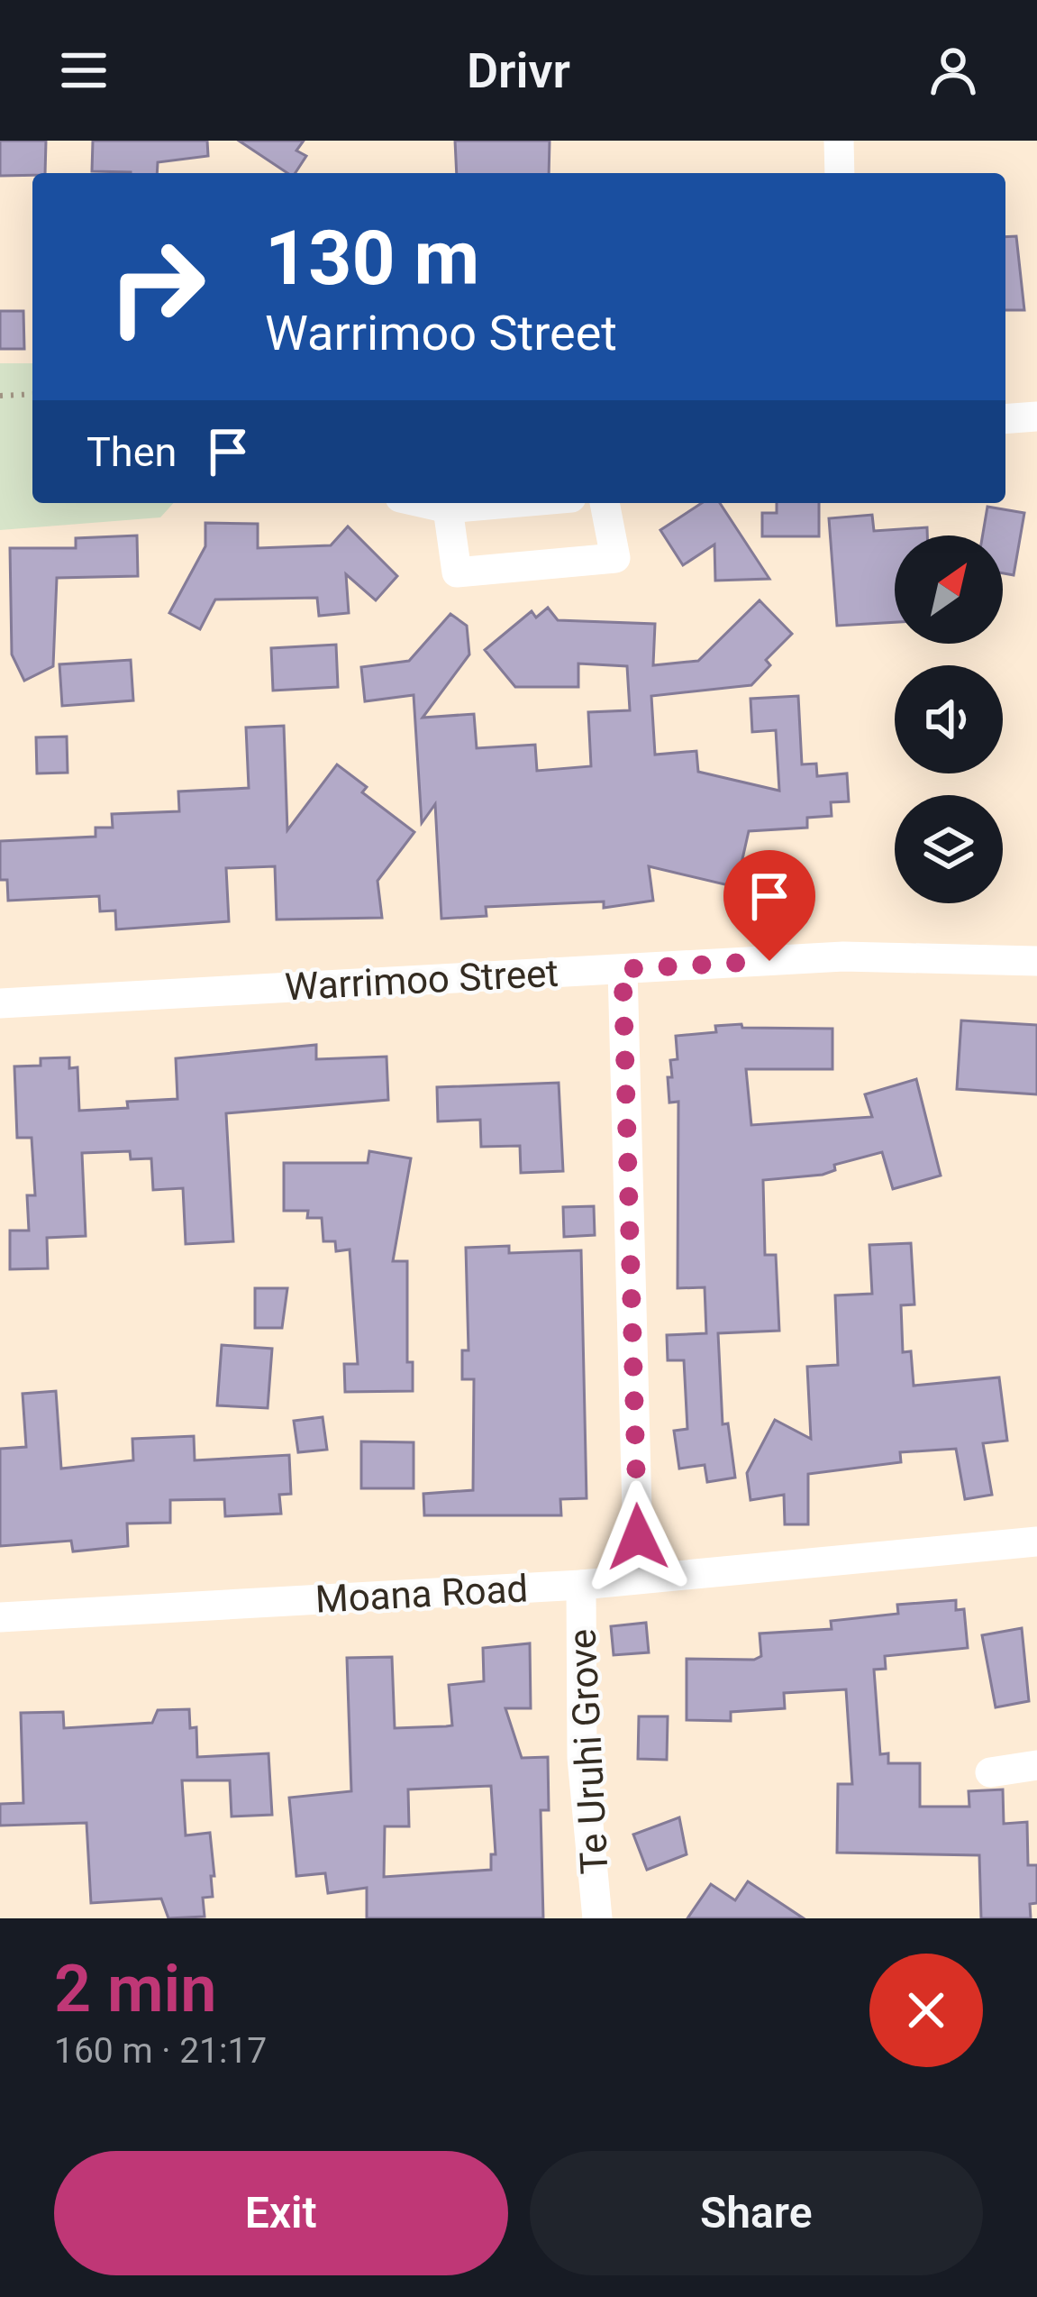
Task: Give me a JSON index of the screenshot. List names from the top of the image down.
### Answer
{
  "streets": {
    "street": ["Warrimoo Street", "Moana Road", "Te Uruhi Grove"]
  },
  "crossings": [
    ["Moana Road", "Te Uruhi Grove"]
  ],
  "north": "top right",
  "page": {
    "header": "Drivr",
    "turn": ["130 m", "Warrimoo Street"],
    "then": "Then",
    "heading": ["2 min", "160 m · 21:17"],
    "buttons": ["Exit", "Share"]
  }
}
